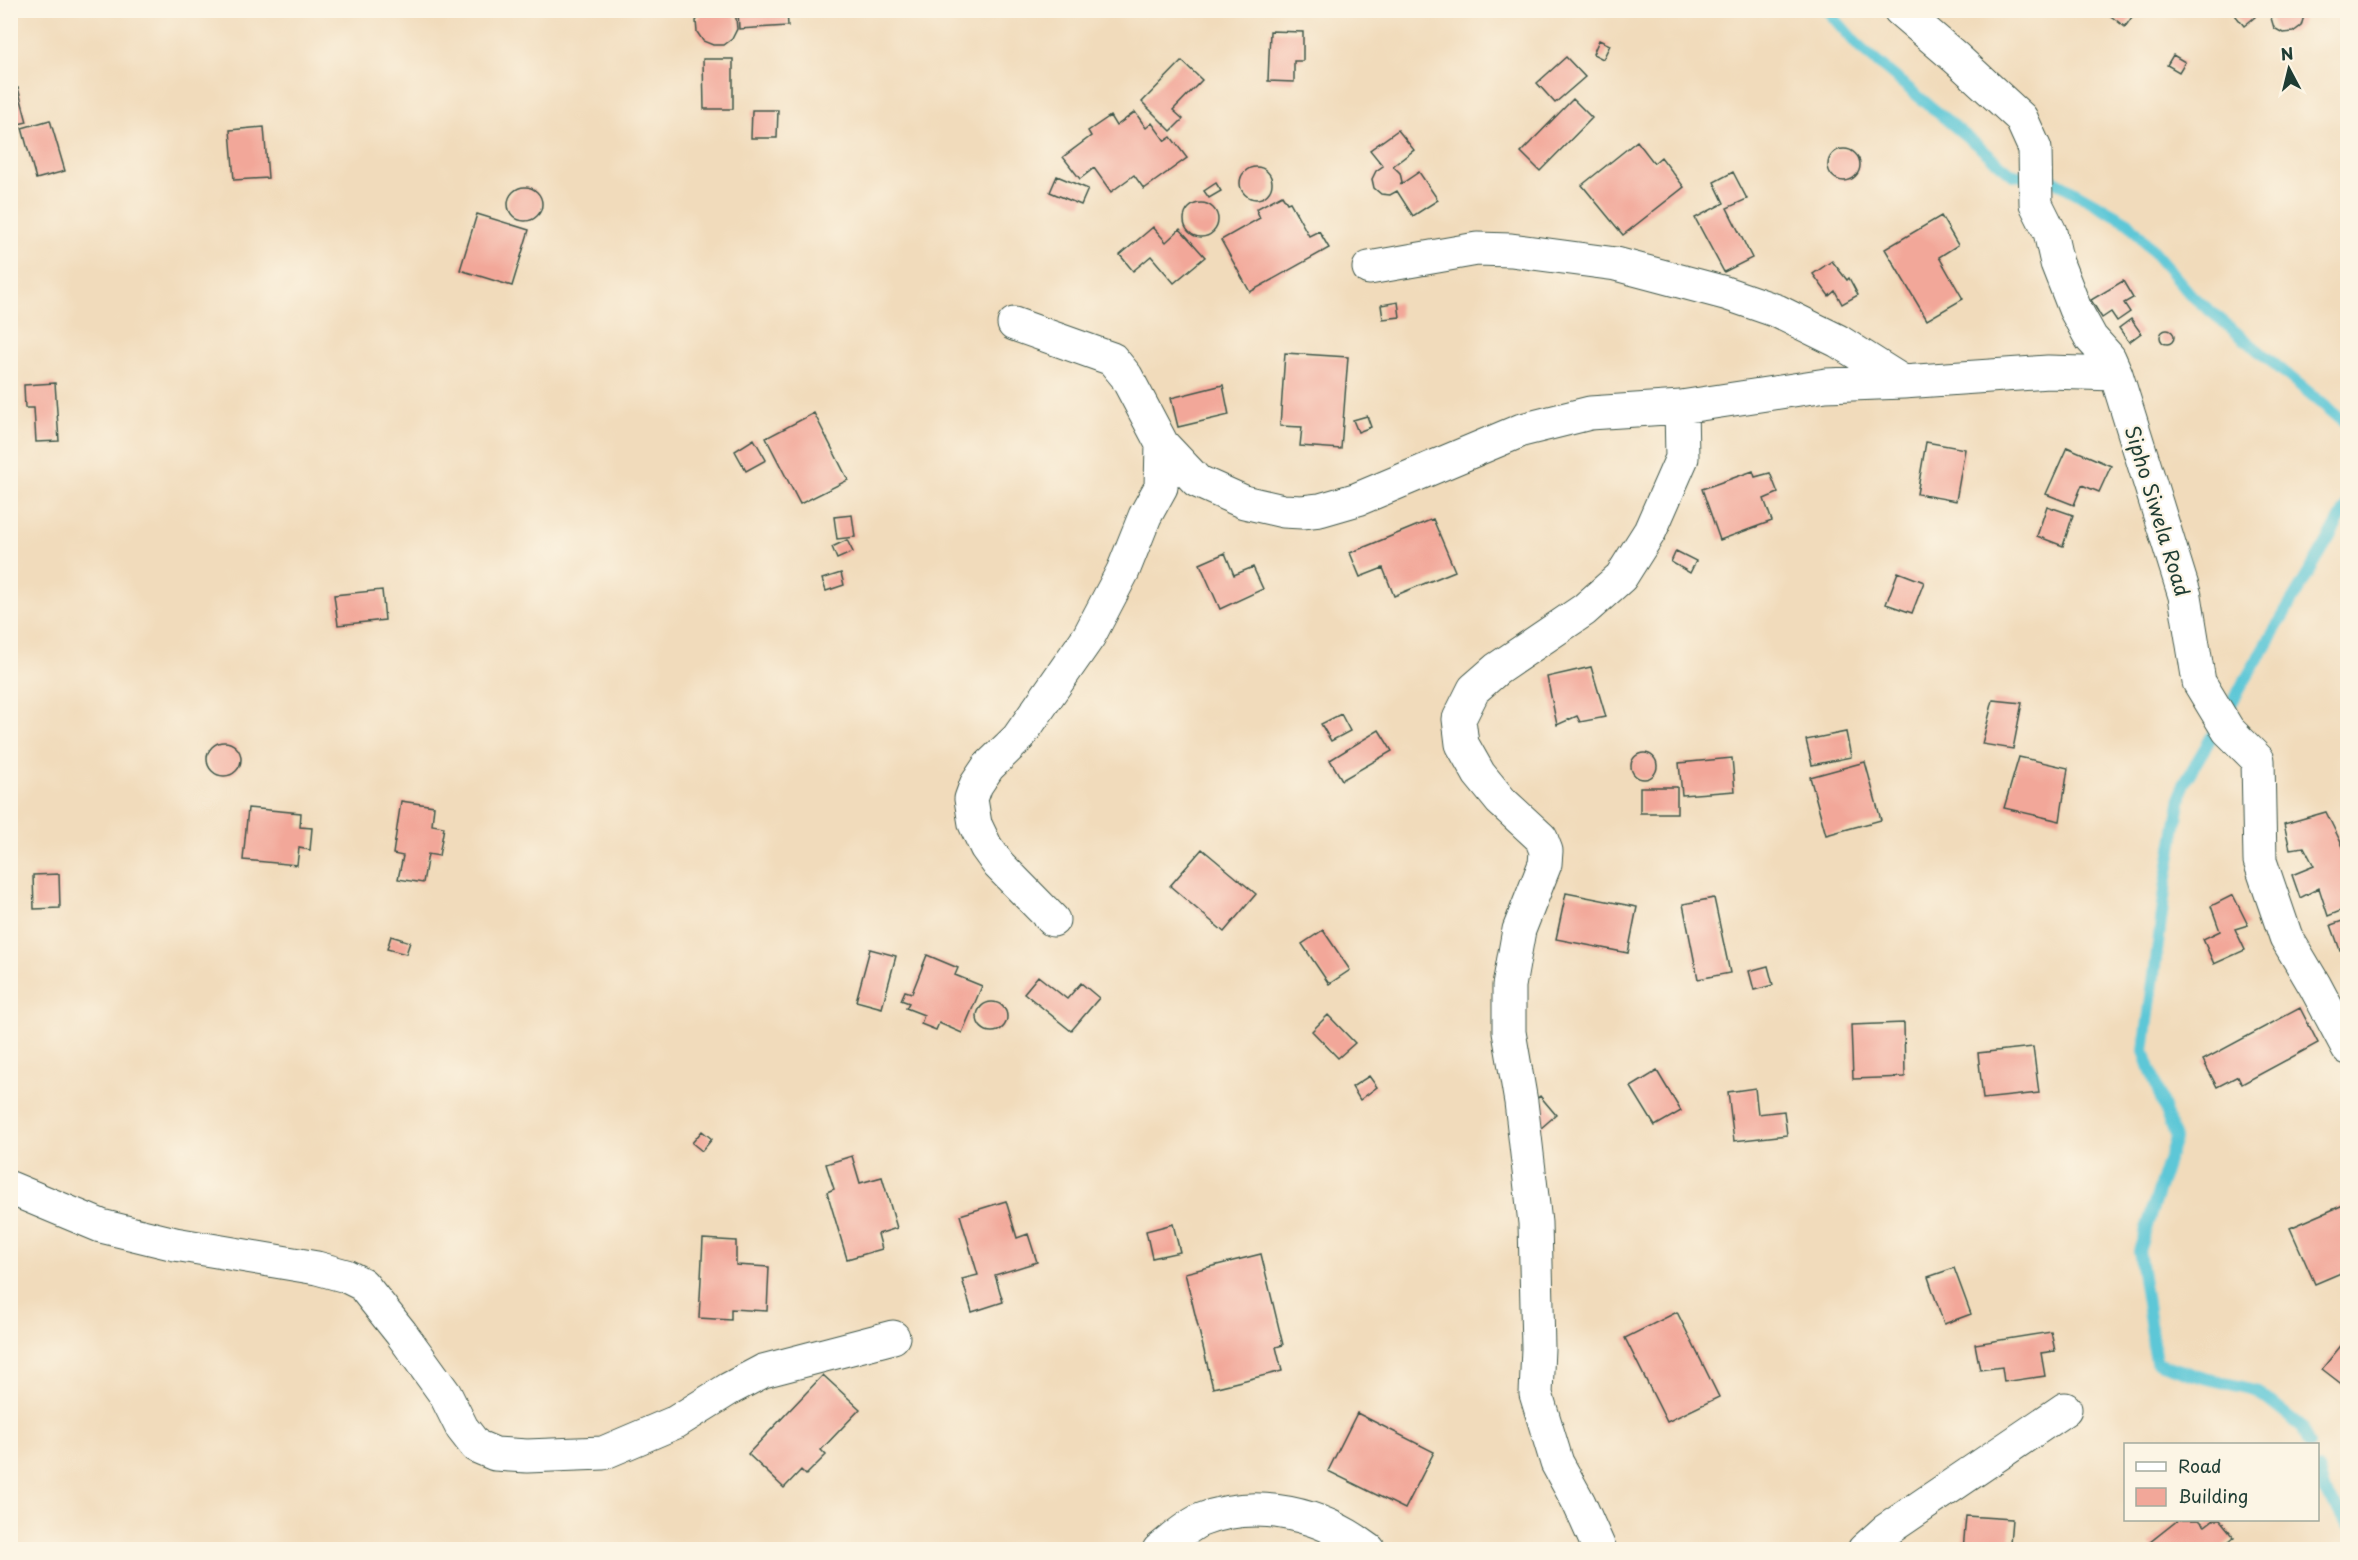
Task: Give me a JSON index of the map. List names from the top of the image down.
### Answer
{
  "streets": {
    "street": ["Sipho Siwela Road"]
  },
  "legend": ["Road", "Building"],
  "north": "top"
}
